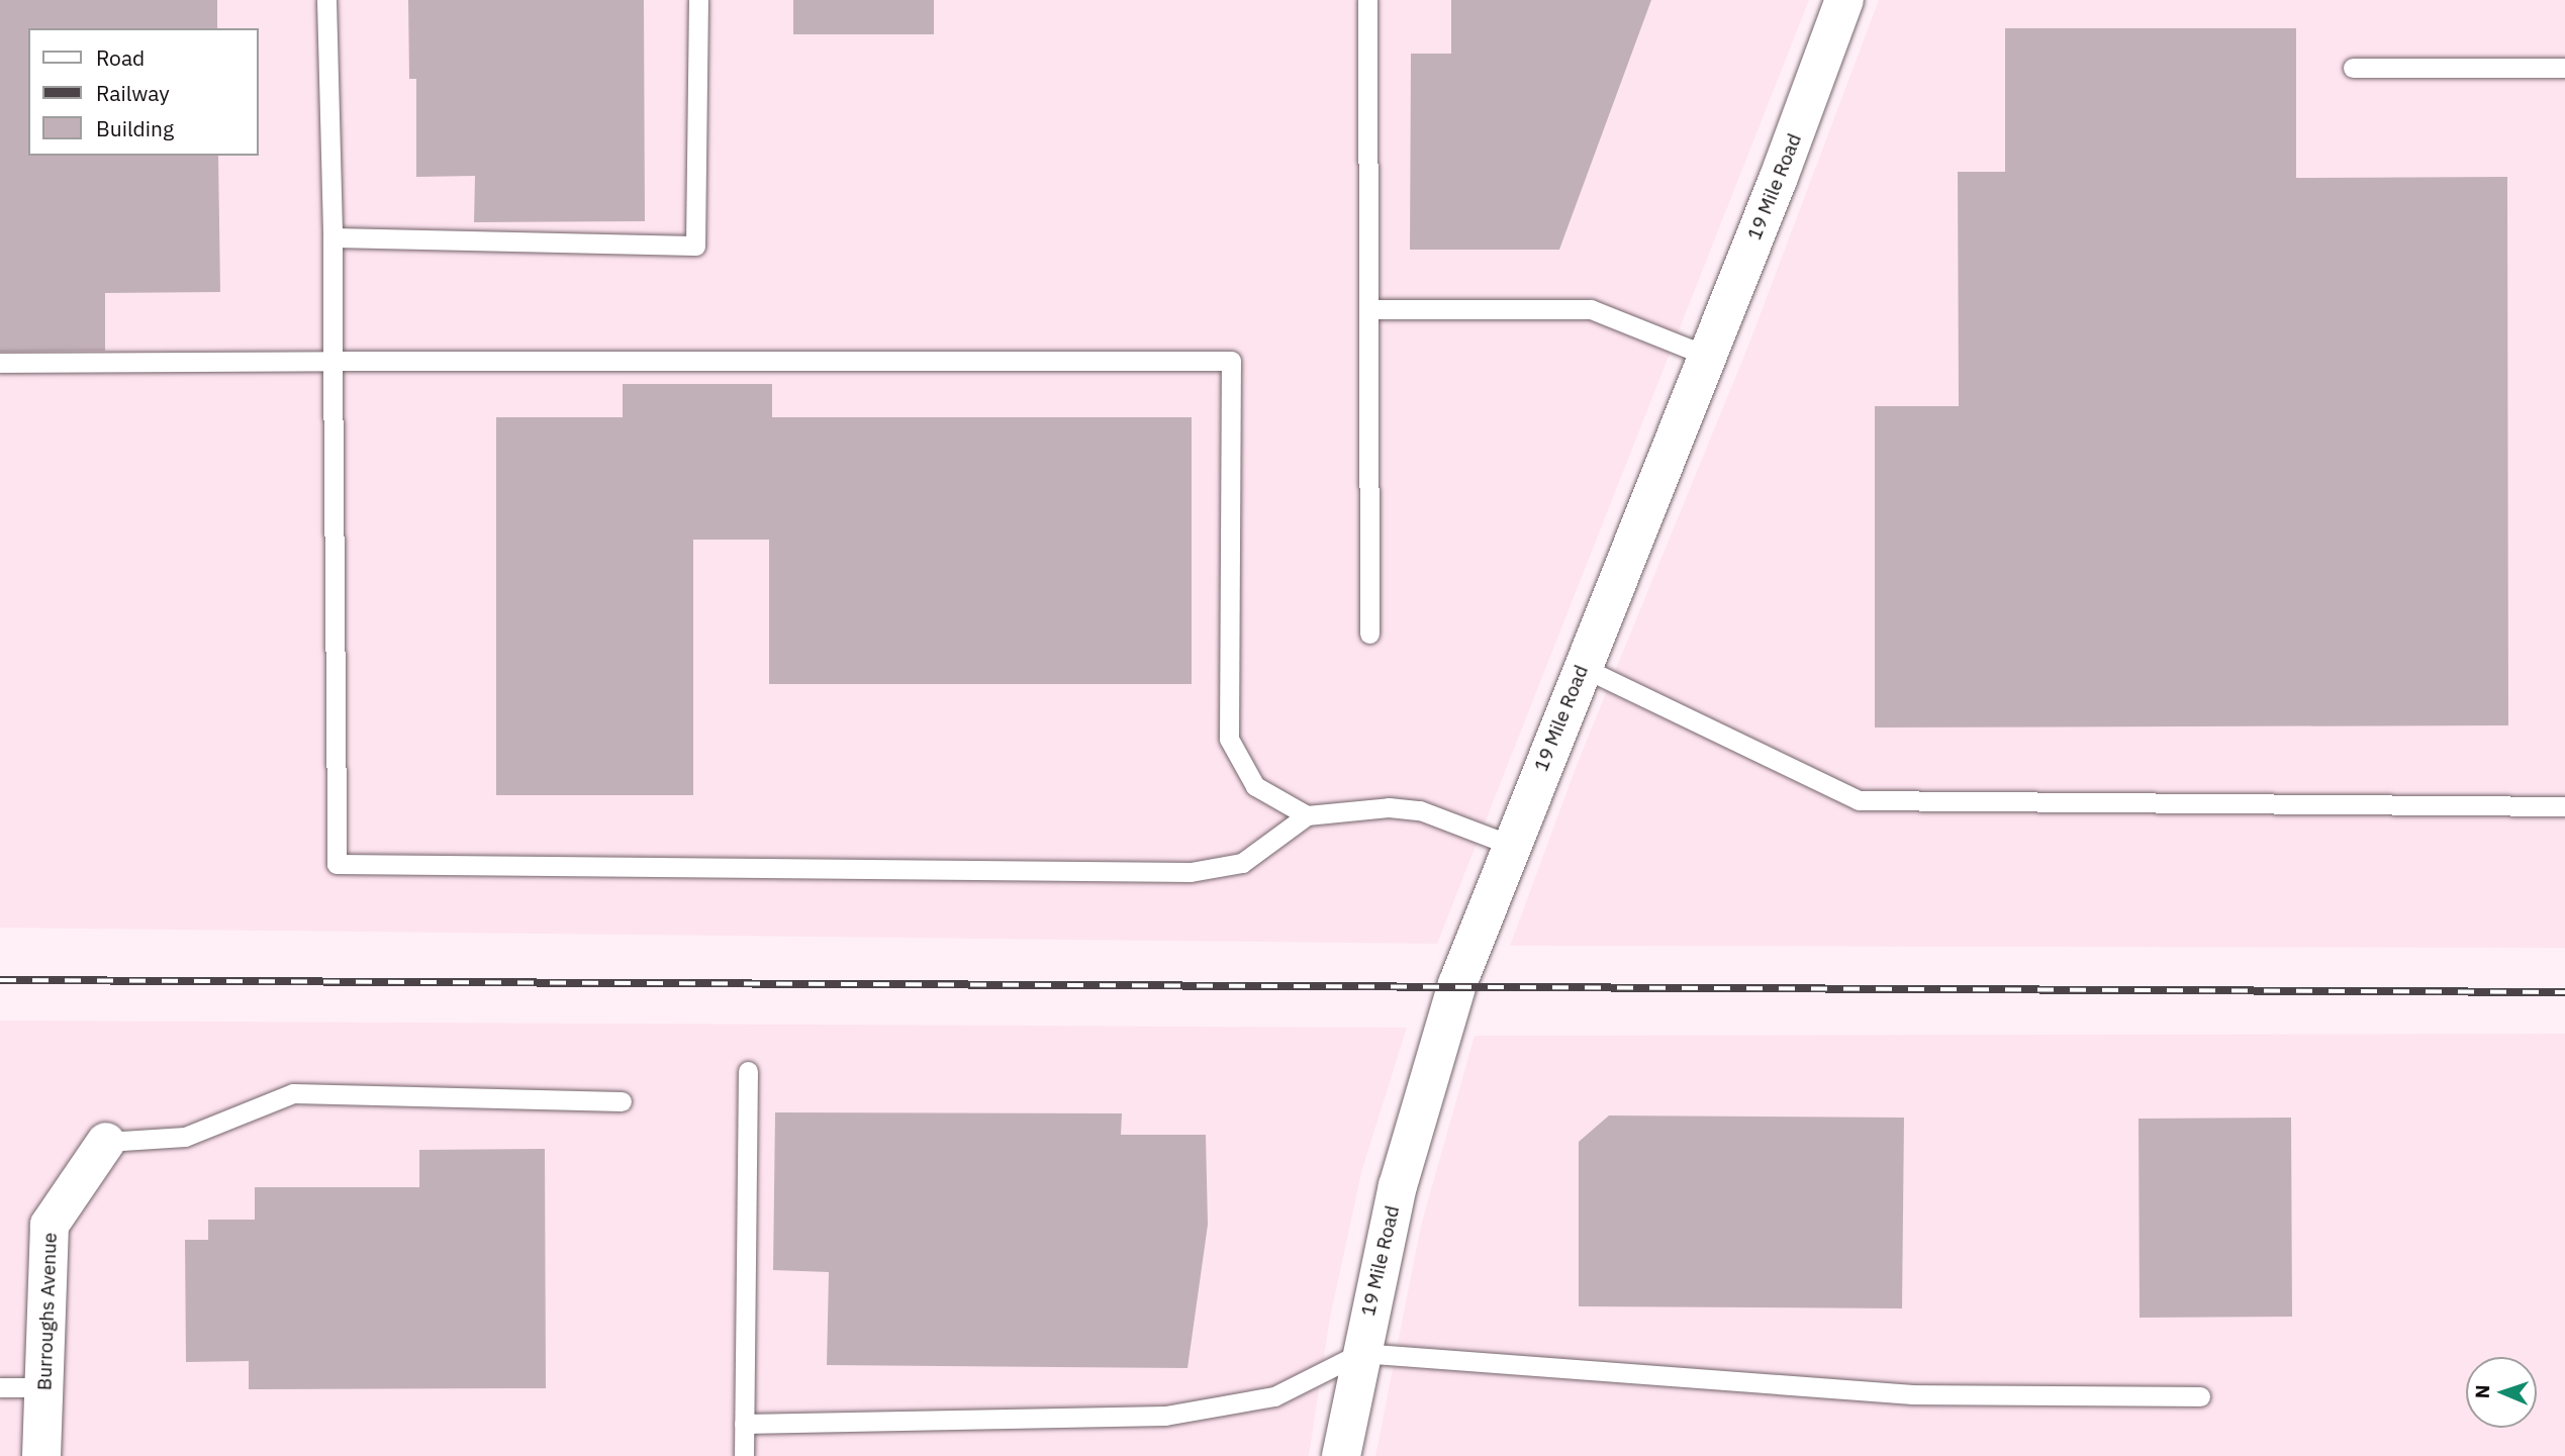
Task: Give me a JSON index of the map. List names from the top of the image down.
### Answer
{
  "streets": {
    "street": ["19 Mile Road", "Burroughs Avenue"]
  },
  "legend": ["Road", "Railway", "Building"],
  "north": "left"
}
